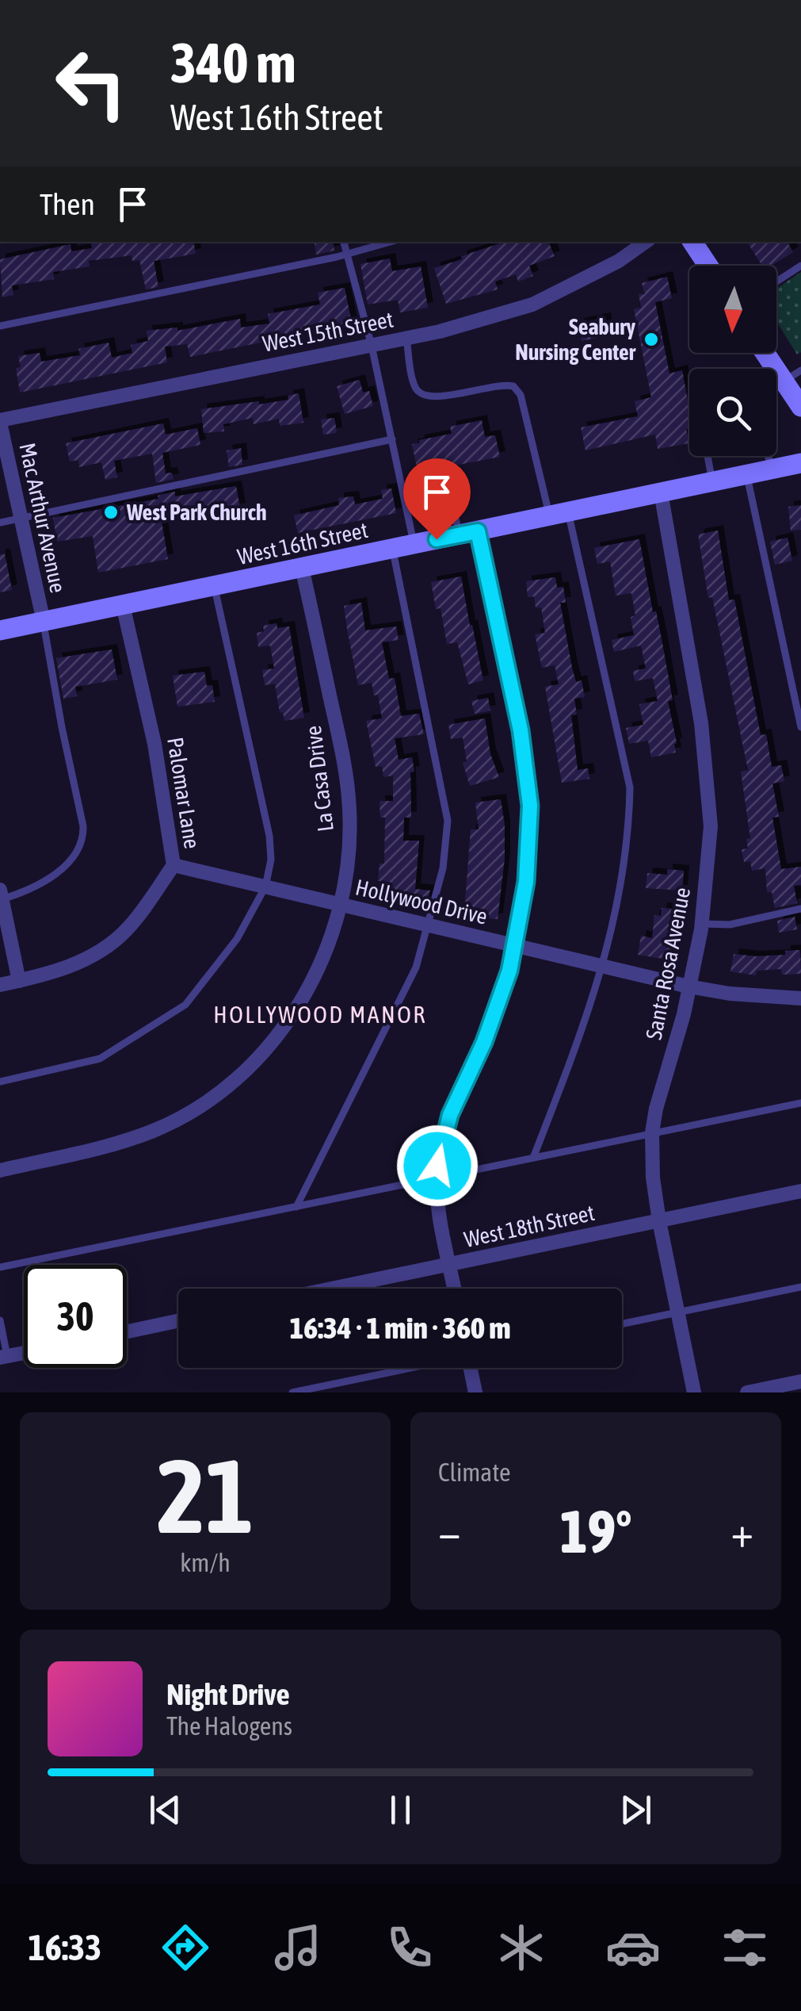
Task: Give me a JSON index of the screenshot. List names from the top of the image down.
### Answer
{
  "streets": {
    "main road": ["West 16th Street"],
    "street": [
      "West 15th Street",
      "Mac Arthur Avenue",
      "La Casa Drive",
      "Palomar Lane",
      "Hollywood Drive",
      "Santa Rosa Avenue",
      "West 18th Street"
    ]
  },
  "crossings": [
    ["West 15th Street", "Mac Arthur Avenue"],
    ["Mac Arthur Avenue", "West 16th Street"],
    ["West 16th Street", "La Casa Drive"],
    ["West 16th Street", "Palomar Lane"],
    ["West 16th Street", "Santa Rosa Avenue"],
    ["La Casa Drive", "Hollywood Drive"],
    ["Palomar Lane", "Hollywood Drive"],
    ["Hollywood Drive", "Santa Rosa Avenue"],
    ["Santa Rosa Avenue", "West 18th Street"]
  ],
  "districts": ["HOLLYWOOD MANOR"],
  "places": ["Seabury Nursing Center", "West Park Church"],
  "north": "bottom",
  "page": {
    "turn": ["340 m", "West 16th Street"],
    "then": "Then",
    "limit": "30",
    "trip": "16:34 · 1 min · 360 m",
    "tile": [
      ["21", "km/h"],
      "Climate"
    ],
    "heat": ["−", "19°", "+"],
    "song": ["Night Drive", "The Halogens"],
    "tabs": "16:33"
  }
}
